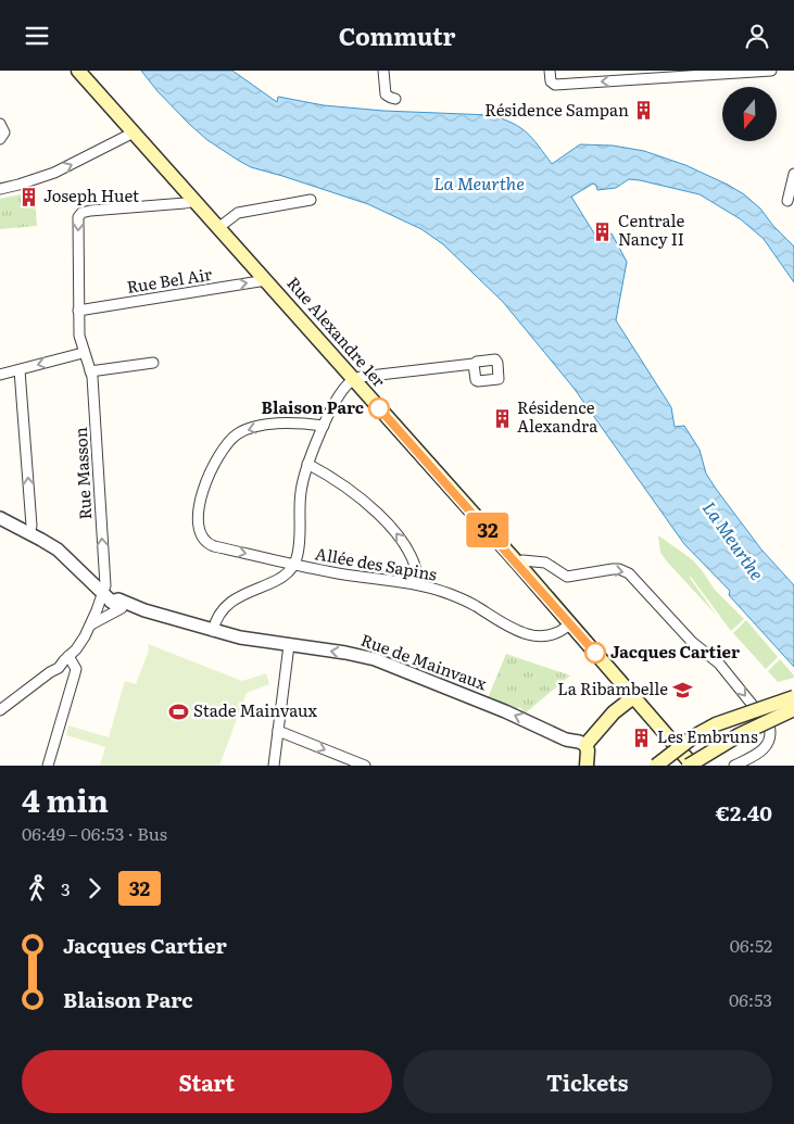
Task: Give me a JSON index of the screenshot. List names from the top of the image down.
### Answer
{
  "streets": {
    "main road": ["Rue Alexandre 1er"],
    "street": [
      "Rue Bel Air",
      "Rue Masson",
      "Allée des Sapins",
      "Rue de Mainvaux"
    ]
  },
  "crossings": [
    ["Rue Bel Air", "Rue Alexandre 1er"],
    ["Rue Bel Air", "Rue Masson"],
    ["Rue Alexandre 1er", "Rue Masson"],
    ["Rue Alexandre 1er", "Allée des Sapins"],
    ["Rue Masson", "Rue de Mainvaux"]
  ],
  "one_way": ["Rue de Mainvaux"],
  "water": ["La Meurthe"],
  "places": {
    "building": [
      "Résidence Sampan",
      "Joseph Huet",
      "Centrale Nancy II",
      "Résidence Alexandra",
      "Les Embruns"
    ],
    "other": ["Blaison Parc", "Jacques Cartier"],
    "school or university": ["La Ribambelle"],
    "sports": ["Stade Mainvaux"]
  },
  "lines": ["bus line 32"],
  "north": "bottom",
  "page": {
    "header": "Commutr",
    "on_map": "32",
    "heading": ["4 min", "06:49 – 06:53 · Bus", "€2.40"],
    "legs": ["3", "32"],
    "list": [
      {
        "name": "Jacques Cartier",
        "value": "06:52"
      },
      {
        "name": "Blaison Parc",
        "value": "06:53"
      }
    ],
    "buttons": ["Start", "Tickets"]
  }
}
